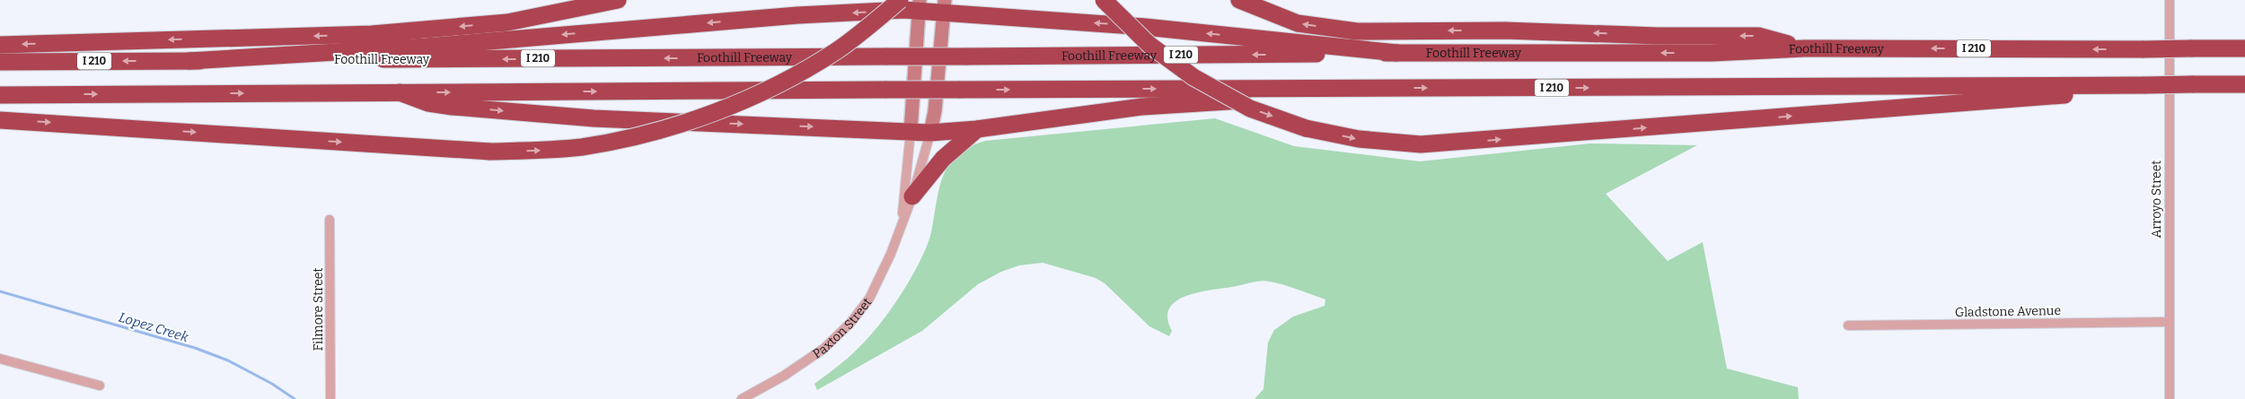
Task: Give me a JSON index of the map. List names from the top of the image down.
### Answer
{
  "streets": {
    "highway": ["Foothill Freeway", "I 210"],
    "street": [
      "Arroyo Street",
      "Filmore Street",
      "Gladstone Avenue",
      "Paxton Street"
    ]
  },
  "crossings": [
    ["Arroyo Street", "Gladstone Avenue"]
  ],
  "water": ["Lopez Creek"]
}
